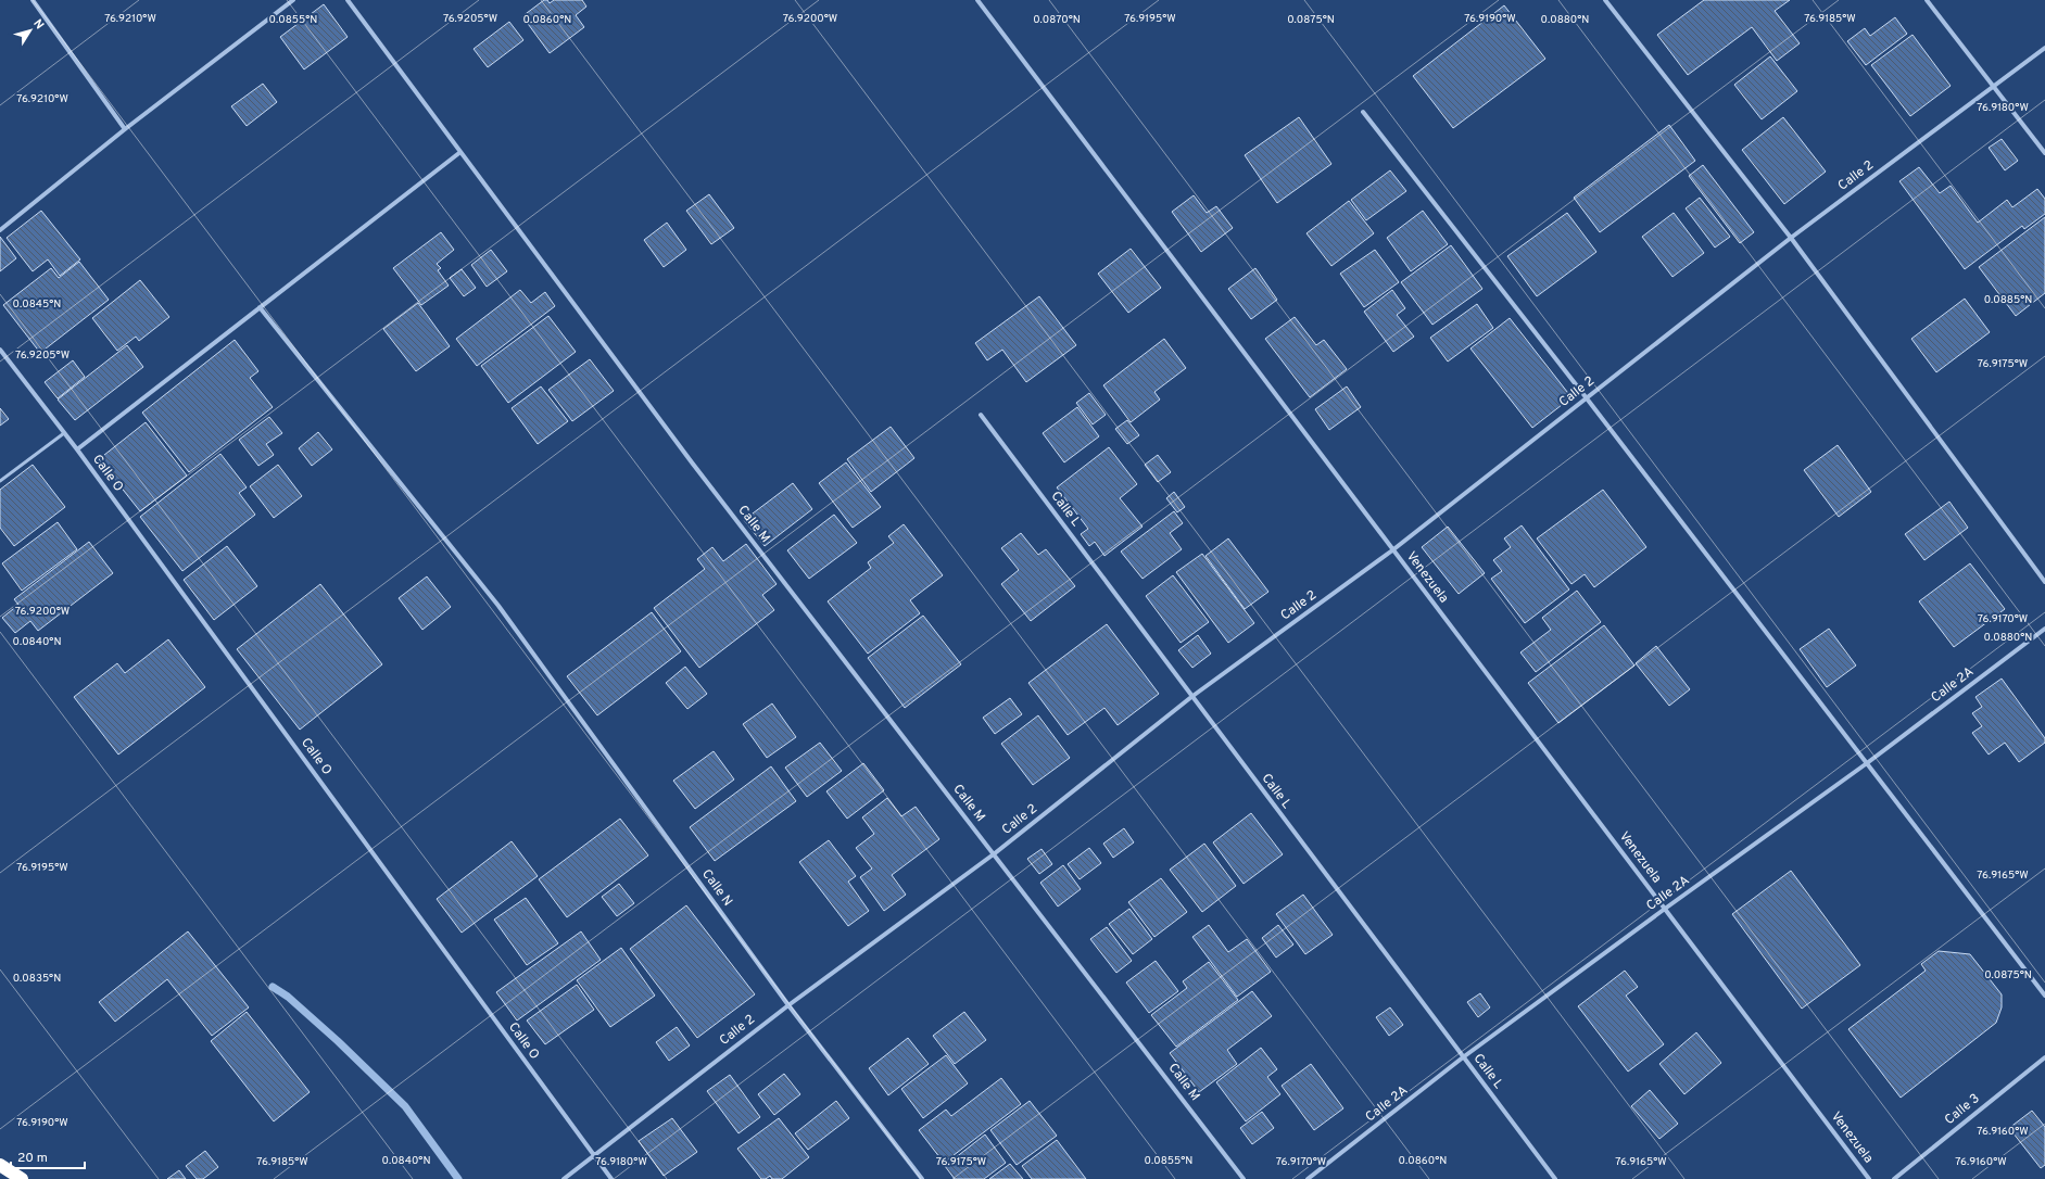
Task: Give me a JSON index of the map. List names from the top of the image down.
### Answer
{
  "streets": {
    "street": [
      "Calle 2",
      "Calle O",
      "Calle L",
      "Calle M",
      "Venezuela",
      "Calle 2A",
      "Calle N",
      "Calle 3"
    ]
  },
  "crossings": [
    ["Calle 2", "Calle O"],
    ["Calle 2", "Calle L"],
    ["Calle 2", "Calle M"],
    ["Calle 2", "Venezuela"],
    ["Calle 2", "Calle N"],
    ["Calle L", "Calle 2A"],
    ["Venezuela", "Calle 2A"]
  ],
  "scale_bar": "20 m",
  "north": "top right",
  "coordinates": [
    "76.9210°W",
    "76.9205°W",
    "76.9200°W",
    "76.9195°W",
    "76.9190°W",
    "76.9185°W",
    "0.0855°N",
    "0.0860°N",
    "0.0870°N",
    "0.0875°N",
    "0.0880°N",
    "76.9180°W",
    "0.0885°N",
    "0.0845°N",
    "76.9175°W",
    "76.9170°W",
    "0.0840°N",
    "76.9165°W",
    "0.0835°N",
    "76.9160°W"
  ]
}
